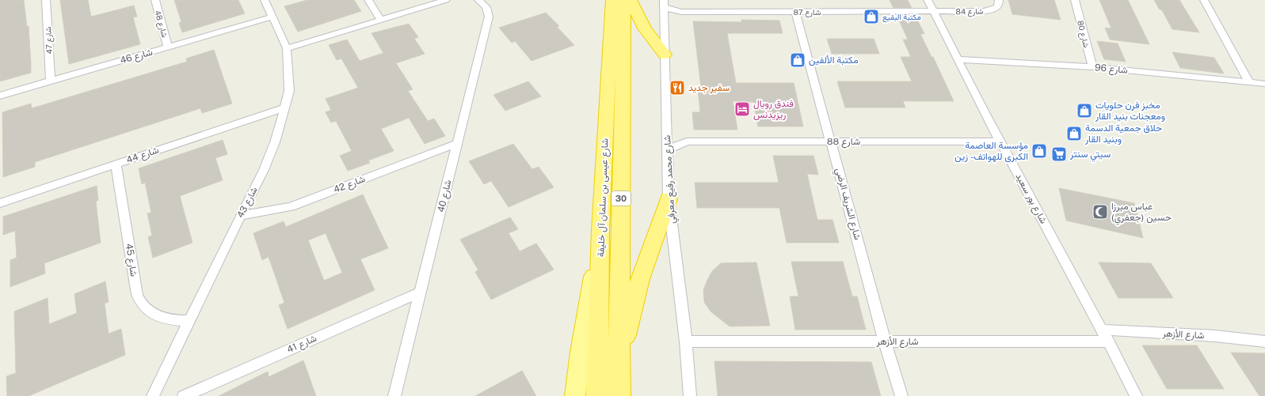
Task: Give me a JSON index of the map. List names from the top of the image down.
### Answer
{
  "streets": {
    "highway": ["شارع عيسى بن سلمان آل خليفة", "30"],
    "street": [
      "شارع 84",
      "شارع 87",
      "شارع 48",
      "شارع 80",
      "شارع 47",
      "شارع 46",
      "شارع 96",
      "شارع 88",
      "شارع 44",
      "شارع محمد رفيع معرفي",
      "شارع 42",
      "شارع 40",
      "شارع بور سعيد",
      "شارع 43",
      "شارع الشريف الرضي",
      "شارع 45",
      "شارع الأزهر",
      "شارع 41"
    ]
  },
  "crossings": [
    ["شارع 84", "شارع 87"],
    ["شارع 84", "شارع بور سعيد"],
    ["شارع 87", "شارع محمد رفيع معرفي"],
    ["شارع 87", "شارع بور سعيد"],
    ["شارع 87", "شارع الشريف الرضي"],
    ["شارع 48", "شارع 46"],
    ["شارع 80", "شارع 96"],
    ["شارع 47", "شارع 46"],
    ["شارع 46", "شارع 43"],
    ["شارع 96", "شارع بور سعيد"],
    ["شارع 88", "شارع محمد رفيع معرفي"],
    ["شارع 88", "شارع بور سعيد"],
    ["شارع 88", "شارع الشريف الرضي"],
    ["شارع 44", "شارع 43"],
    ["شارع 44", "شارع 45"],
    ["شارع محمد رفيع معرفي", "شارع الأزهر"],
    ["شارع 42", "شارع 40"],
    ["شارع 42", "شارع 43"],
    ["شارع 40", "شارع 41"],
    ["شارع بور سعيد", "شارع الأزهر"],
    ["شارع 43", "شارع 45"],
    ["شارع الشريف الرضي", "شارع الأزهر"]
  ],
  "places": {
    "shop": [
      "مكتبة البقيع",
      "مكتبة الألفين",
      "مخبز فرن حلويات ومعجنات بنيد القار",
      "حلاق جمعية الدسمة وبنيد القار",
      "مؤسسة العاصمة الكبرى للهواتف - زين"
    ],
    "restaurant": ["سفير جديد"],
    "hotel": ["فندق رويال ريزيدنس"],
    "supermarket": ["سيتي سنتر"],
    "mosque": ["عباس ميرزا حسين (جعفري)"]
  }
}
